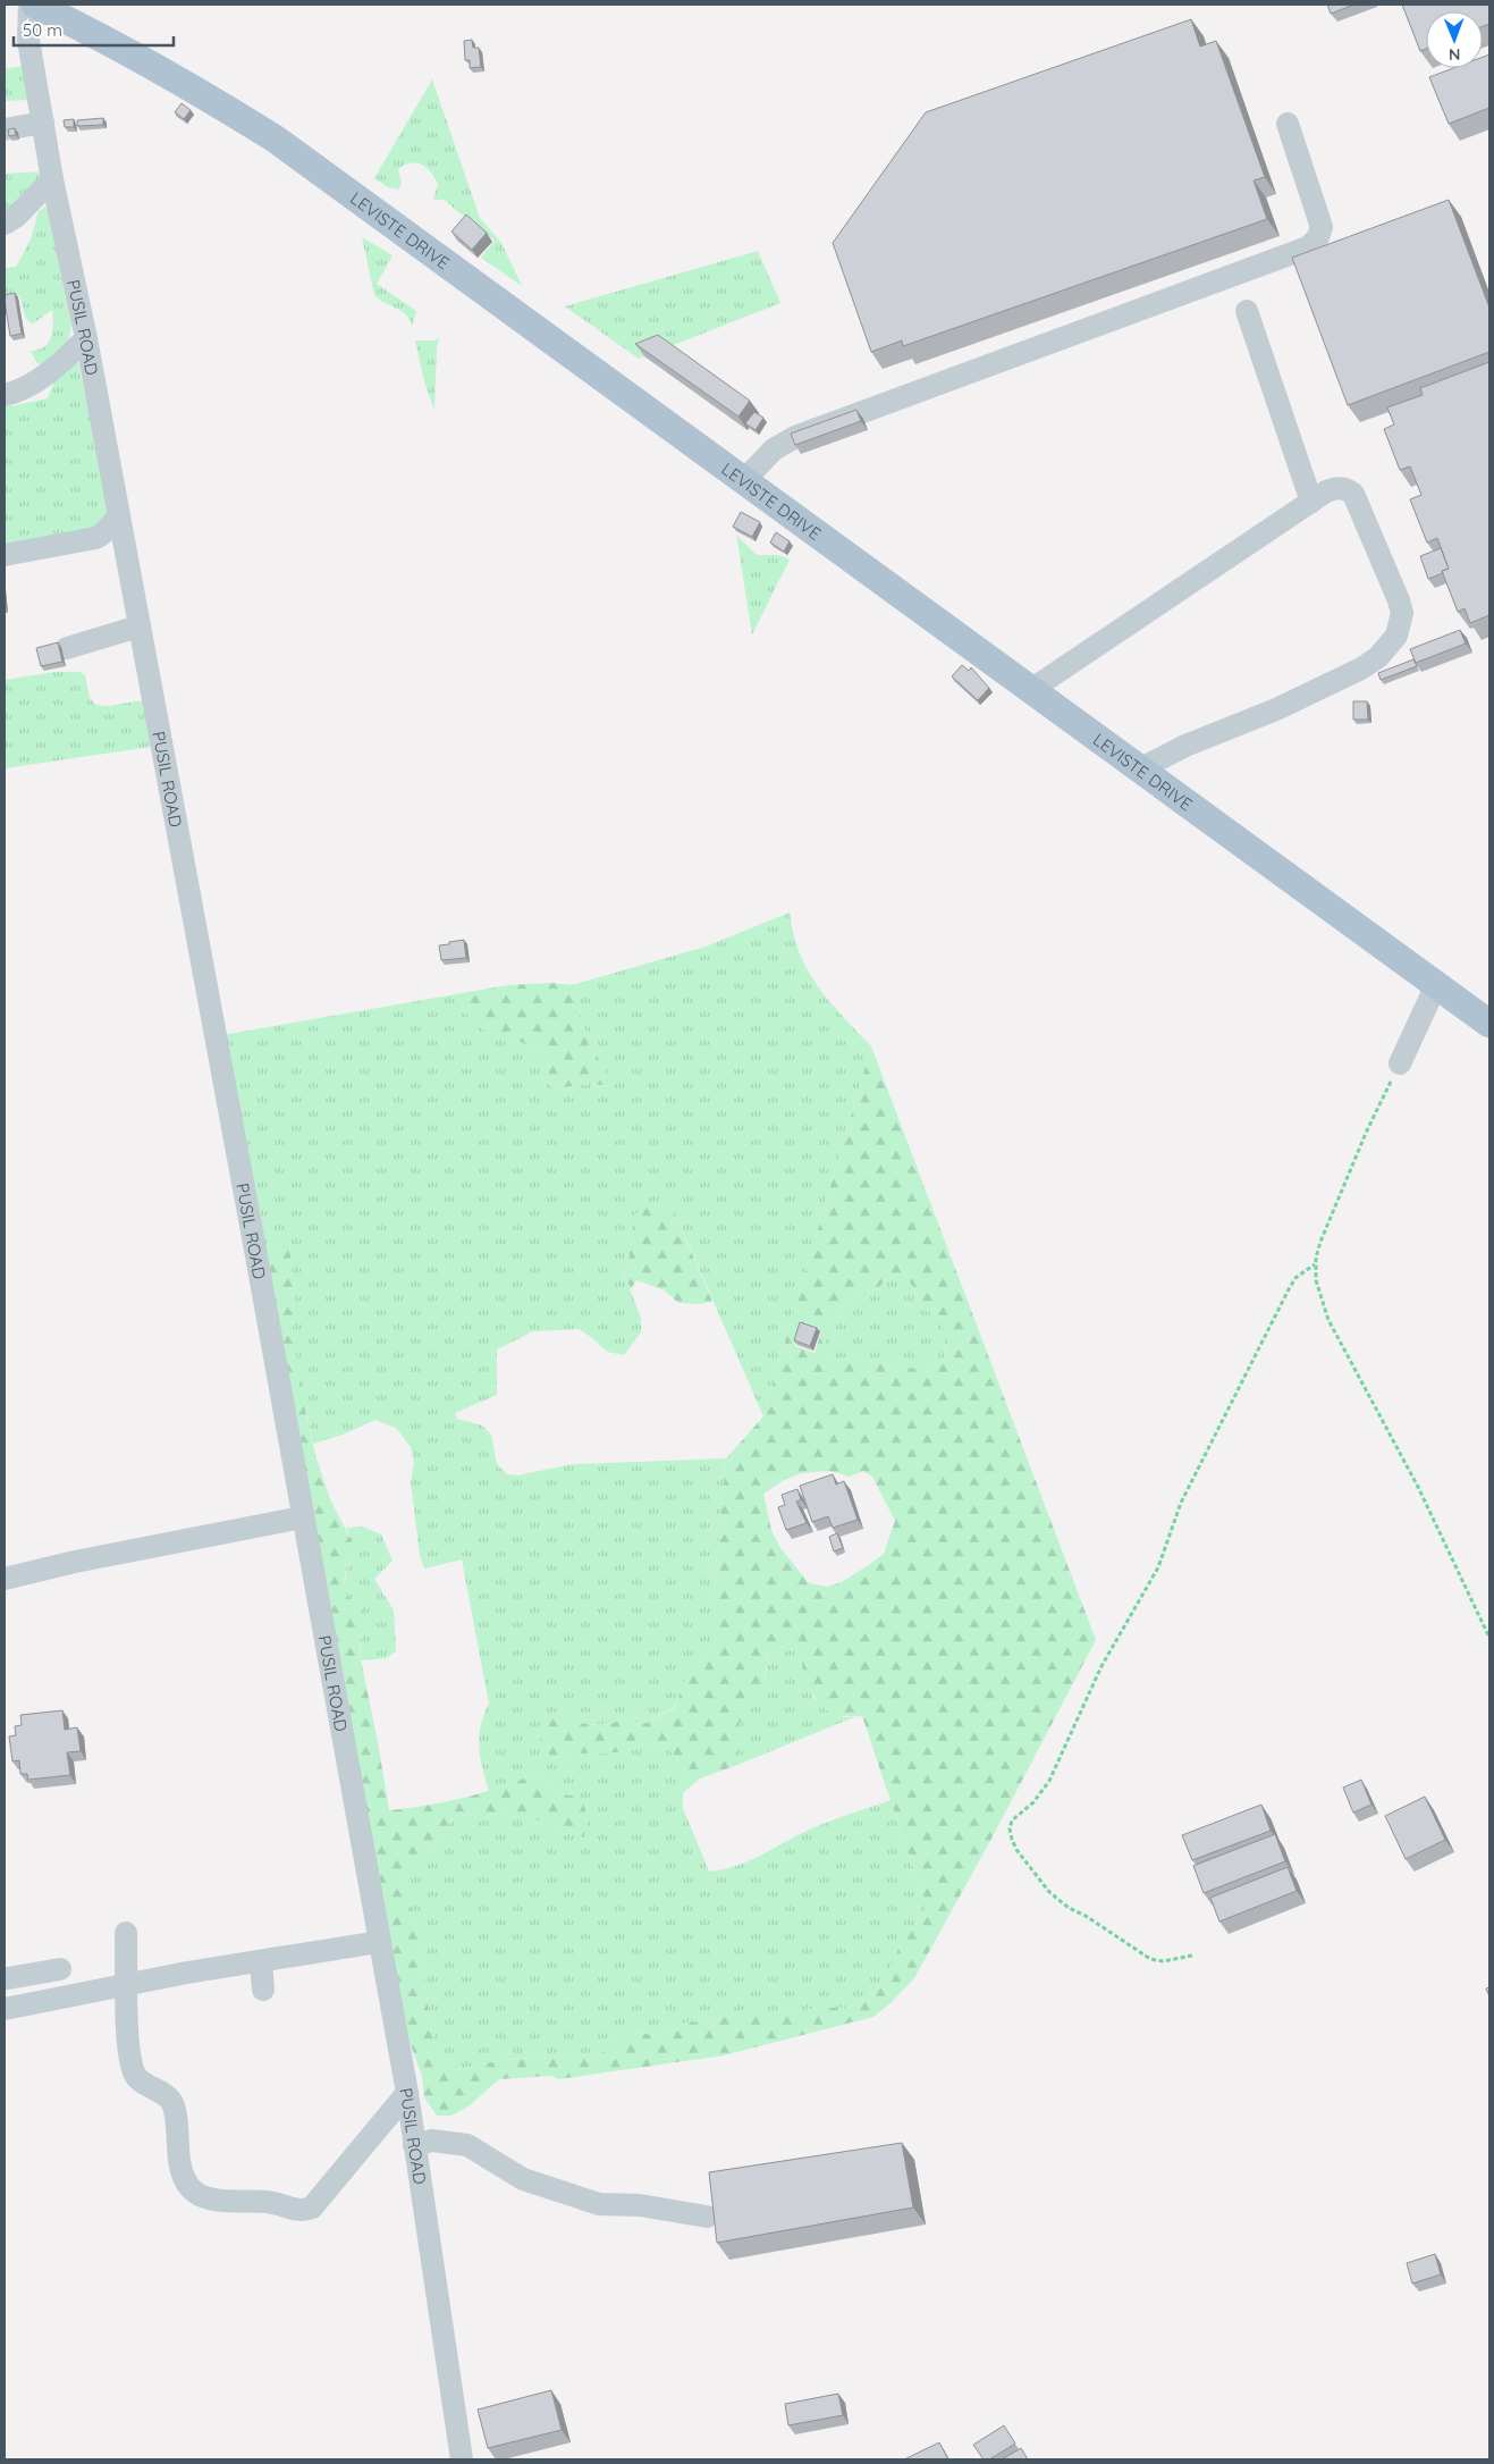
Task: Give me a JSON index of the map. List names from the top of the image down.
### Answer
{
  "streets": {
    "main road": ["LEVISTE DRIVE"],
    "street": ["PUSIL ROAD"]
  },
  "scale_bar": "50 m",
  "north": "bottom"
}
